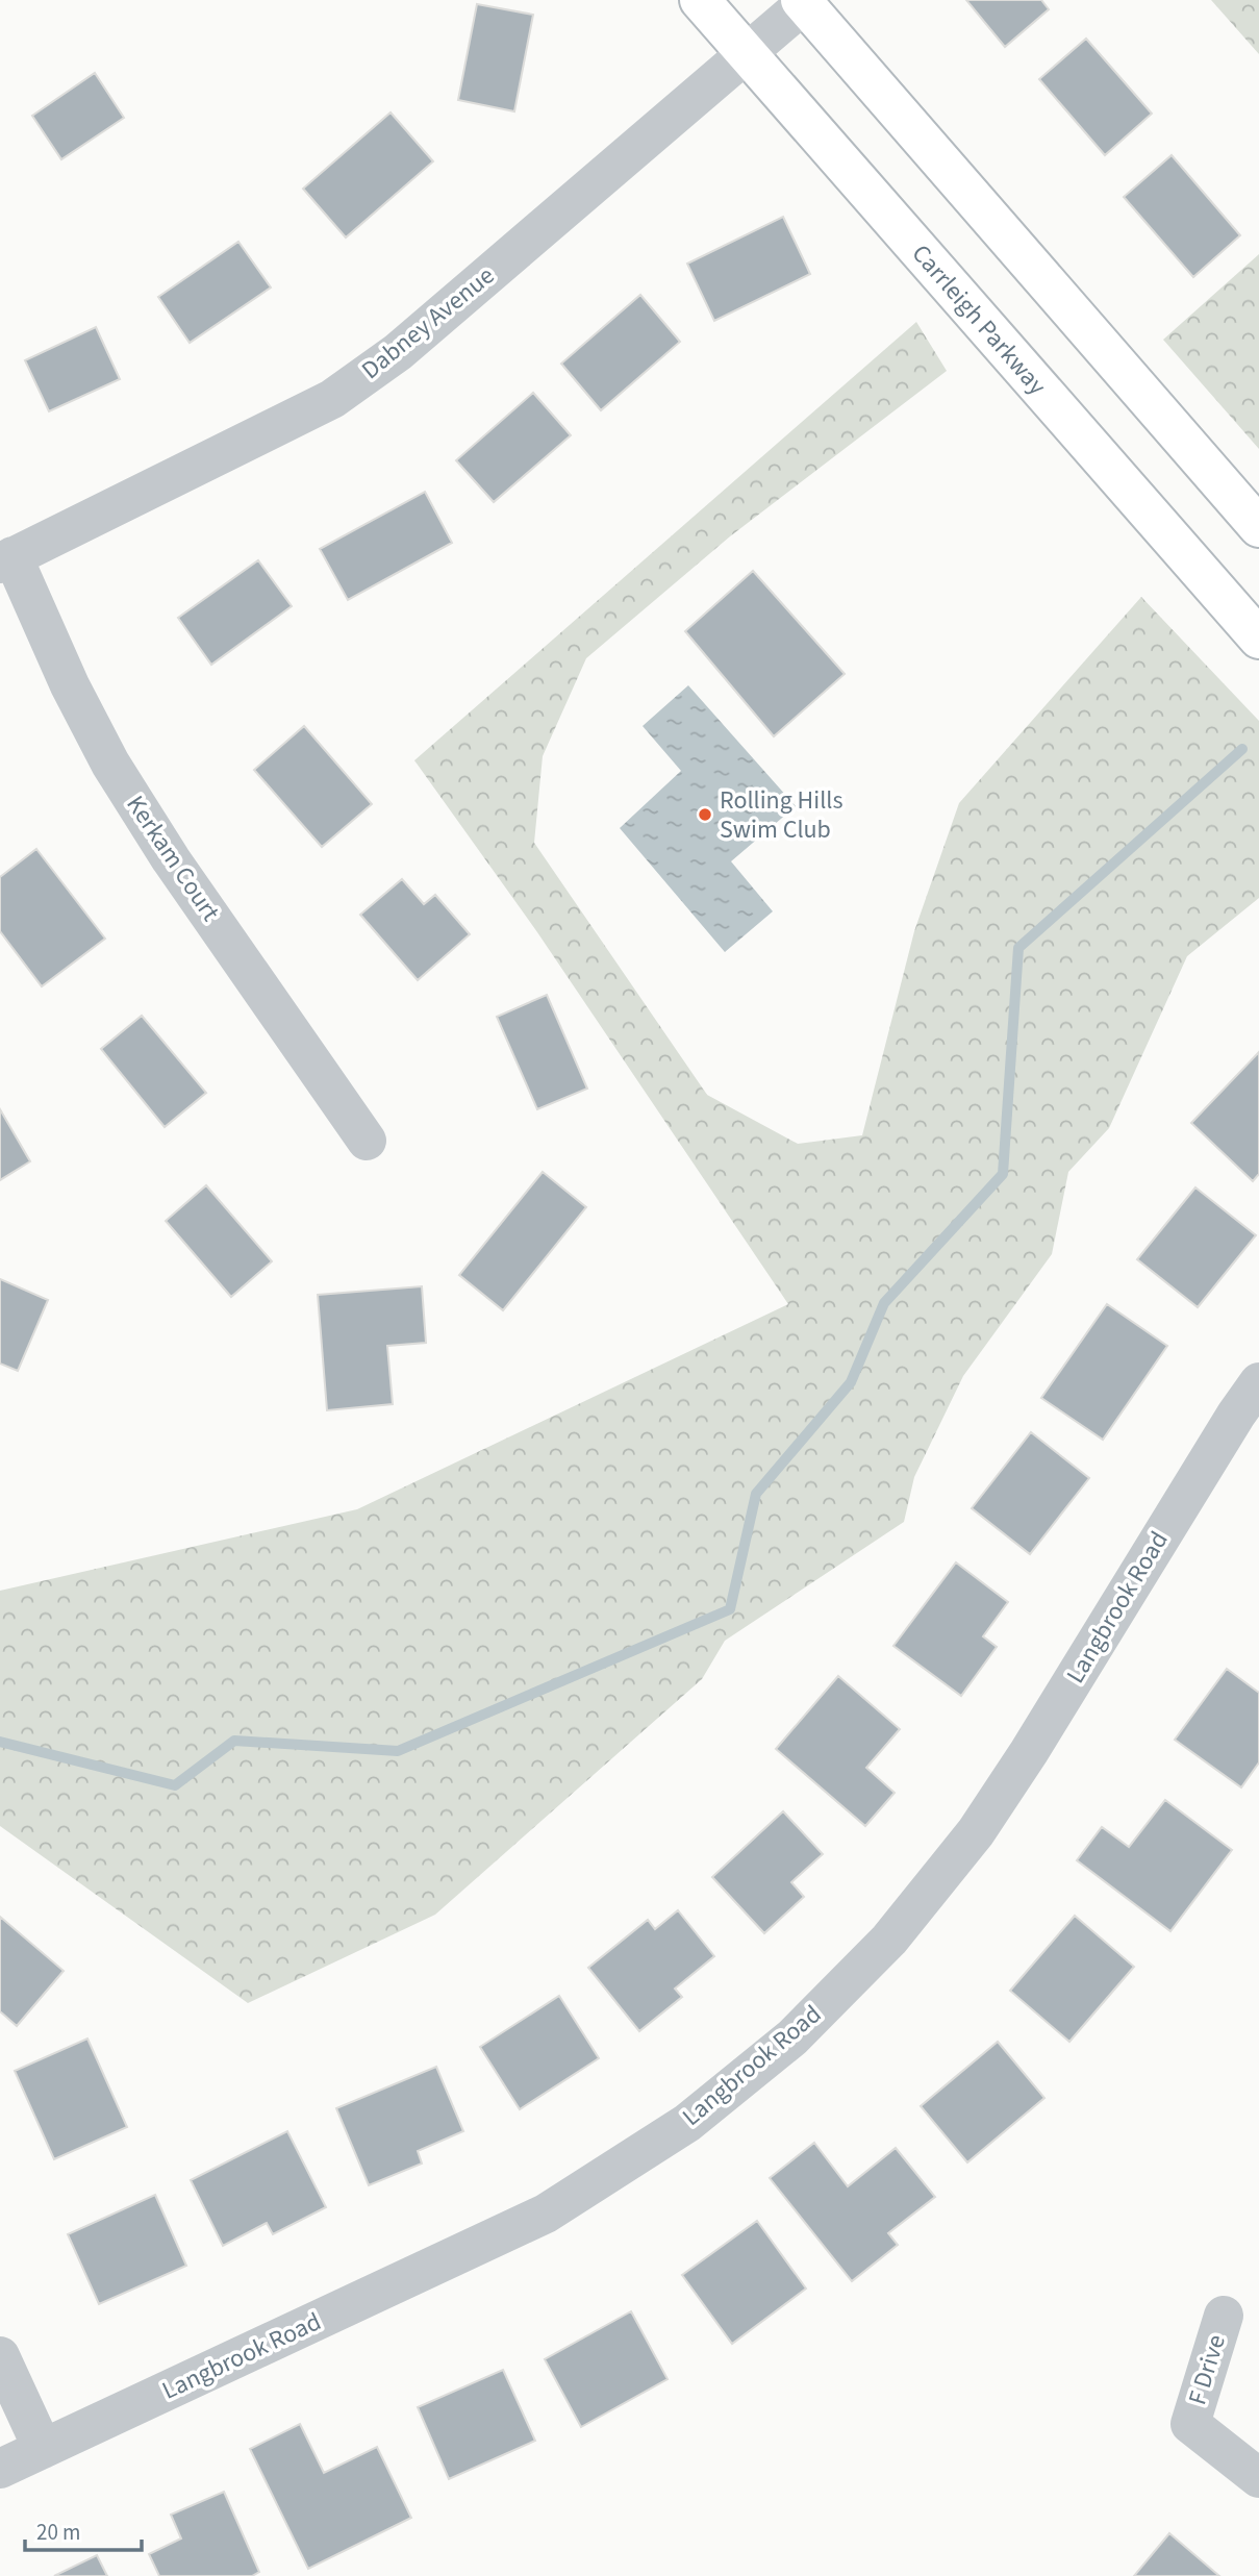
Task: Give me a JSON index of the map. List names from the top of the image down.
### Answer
{
  "streets": {
    "street": [
      "Carrleigh Parkway",
      "Dabney Avenue",
      "Kerkam Court",
      "Langbrook Road",
      "F Drive"
    ]
  },
  "crossings": [
    ["Carrleigh Parkway", "Dabney Avenue"],
    ["Dabney Avenue", "Kerkam Court"]
  ],
  "places": ["Rolling Hills Swim Club"],
  "scale_bar": "20 m"
}
